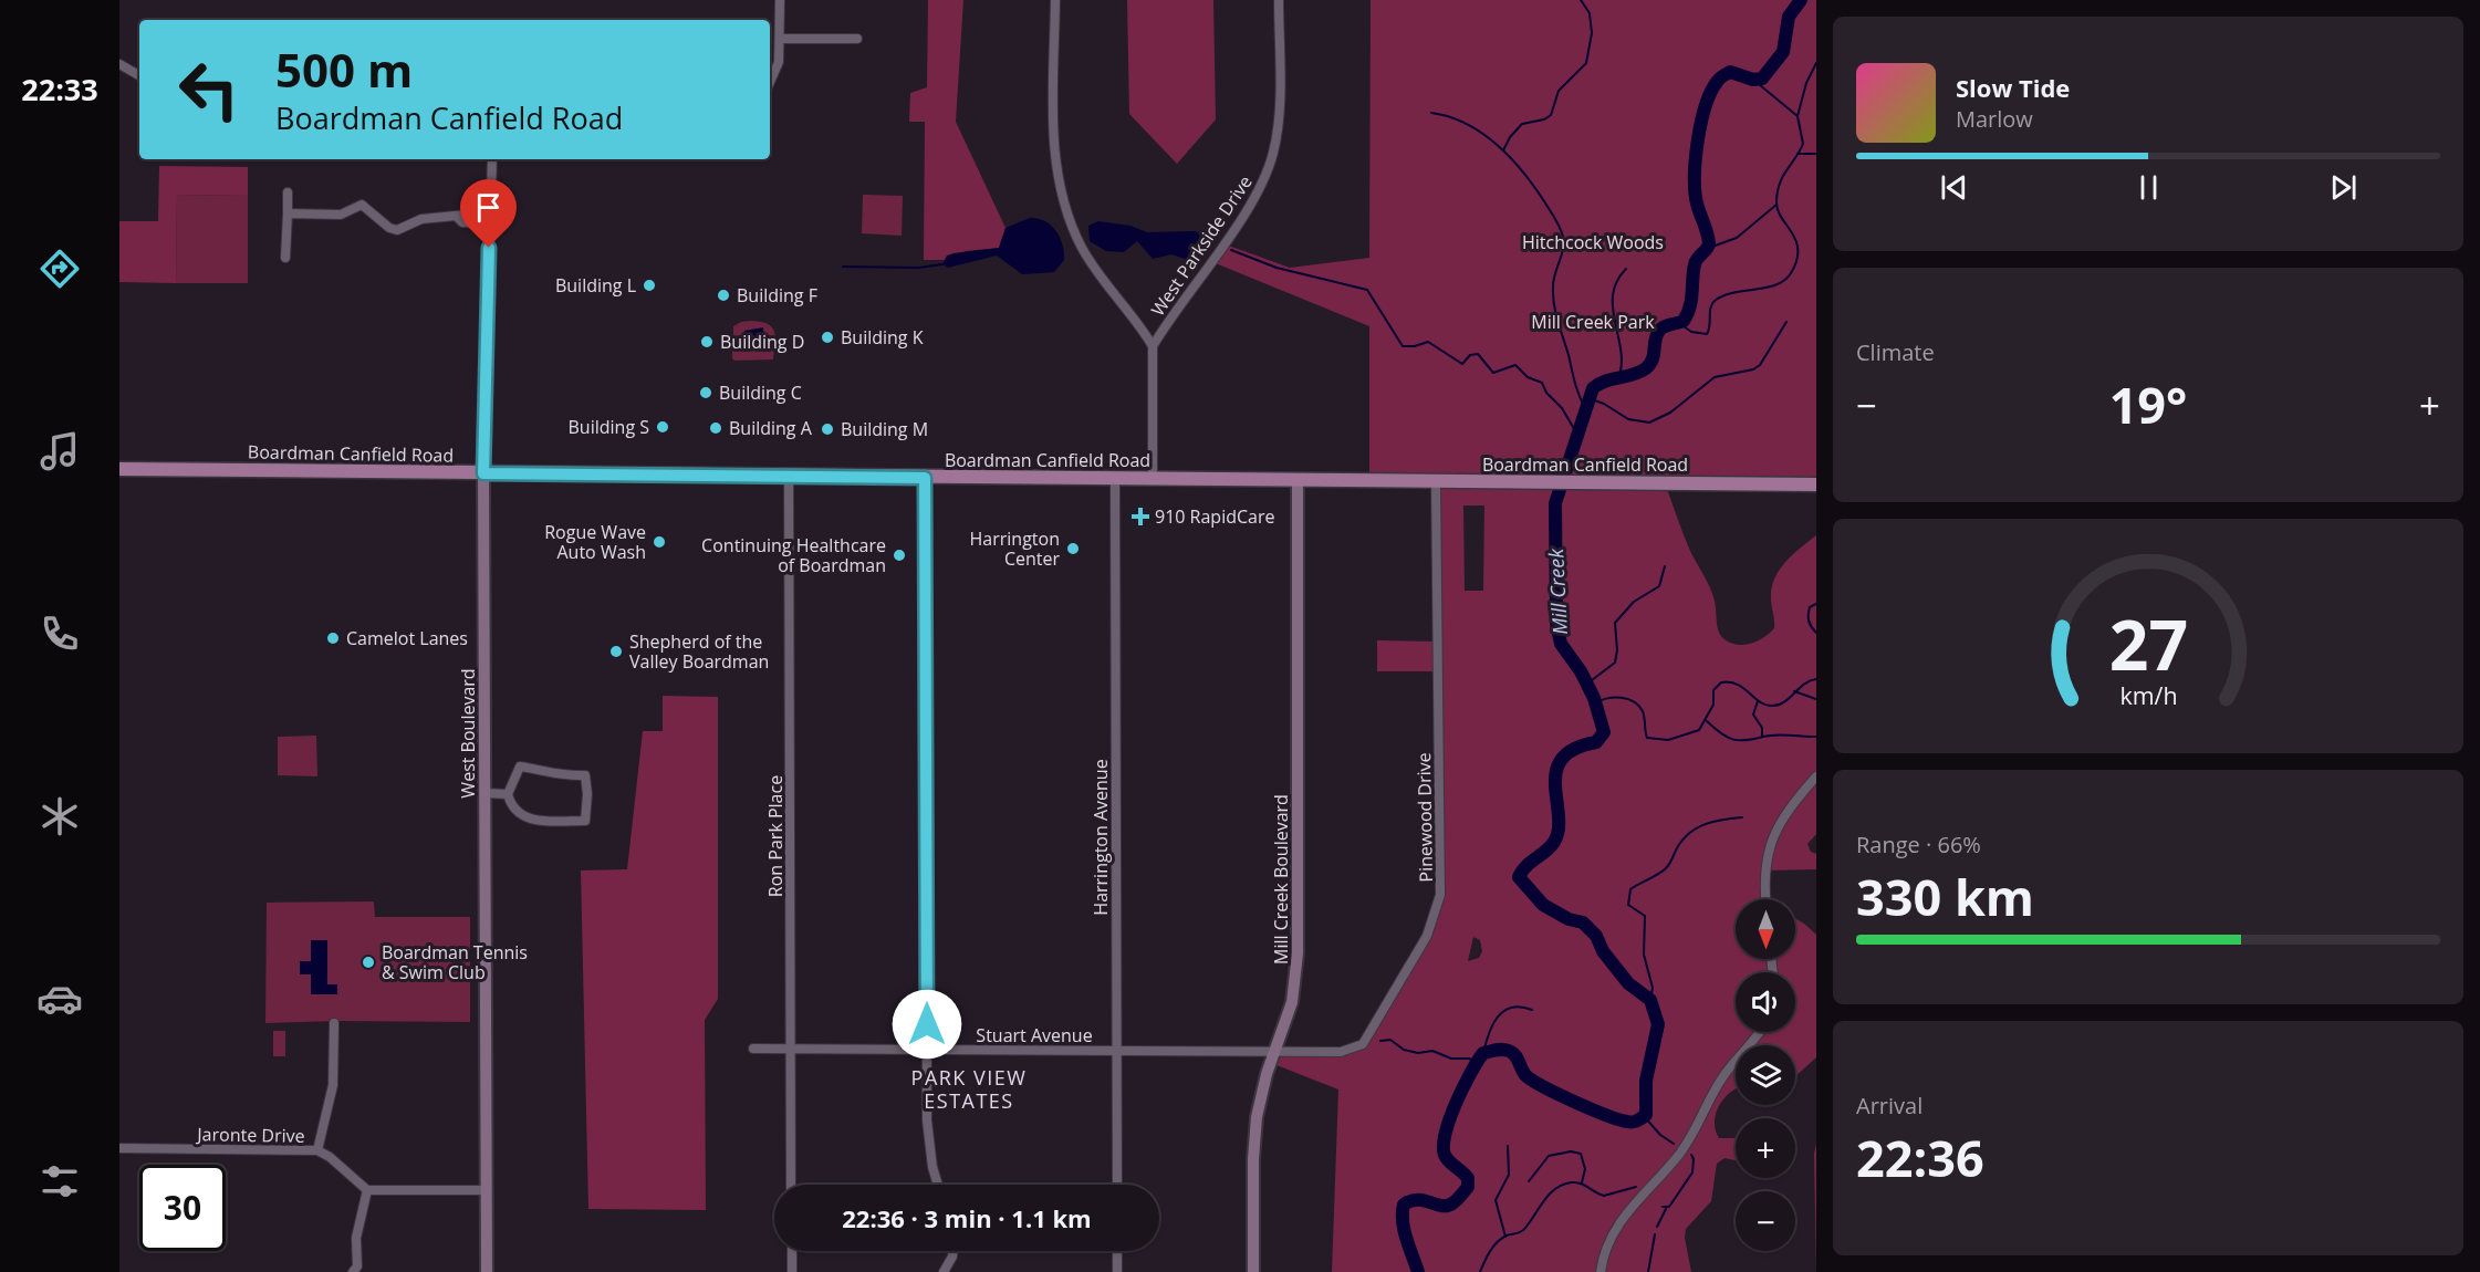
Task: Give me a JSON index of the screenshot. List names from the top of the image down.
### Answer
{
  "streets": {
    "main road": ["Boardman Canfield Road"],
    "street": [
      "West Parkside Drive",
      "West Boulevard",
      "Pinewood Drive",
      "Ron Park Place",
      "Harrington Avenue",
      "Mill Creek Boulevard",
      "Stuart Avenue",
      "Jaronte Drive"
    ]
  },
  "crossings": [
    ["Boardman Canfield Road", "West Boulevard"],
    ["Boardman Canfield Road", "Pinewood Drive"],
    ["Boardman Canfield Road", "Ron Park Place"],
    ["Boardman Canfield Road", "Harrington Avenue"],
    ["Boardman Canfield Road", "Mill Creek Boulevard"],
    ["Pinewood Drive", "Mill Creek Boulevard"],
    ["Pinewood Drive", "Stuart Avenue"],
    ["Ron Park Place", "Stuart Avenue"],
    ["Harrington Avenue", "Stuart Avenue"],
    ["Mill Creek Boulevard", "Stuart Avenue"]
  ],
  "districts": ["PARK VIEW ESTATES"],
  "water": ["Mill Creek"],
  "parks": ["Hitchcock Woods", "Mill Creek Park"],
  "places": {
    "other": [
      "Building L",
      "Building F",
      "Building K",
      "Building D",
      "Building C",
      "Building S",
      "Building A",
      "Building M",
      "Rogue Wave Auto Wash",
      "Harrington Center",
      "Continuing Healthcare of Boardman",
      "Camelot Lanes",
      "Shepherd of the Valley Boardman",
      "Boardman Tennis & Swim Club"
    ],
    "health": ["910 RapidCare"]
  },
  "north": "bottom",
  "page": {
    "tabs": "22:33",
    "turn": ["500 m", "Boardman Canfield Road"],
    "song": ["Slow Tide", "Marlow"],
    "tile": [
      "Climate",
      ["Range · 66%", "330 km"],
      ["Arrival", "22:36"]
    ],
    "heat": ["−", "19°", "+"],
    "map_buttons": ["+", "−"],
    "limit": "30",
    "trip": "22:36 · 3 min · 1.1 km",
    "gauge": ["27", "km/h"]
  }
}
